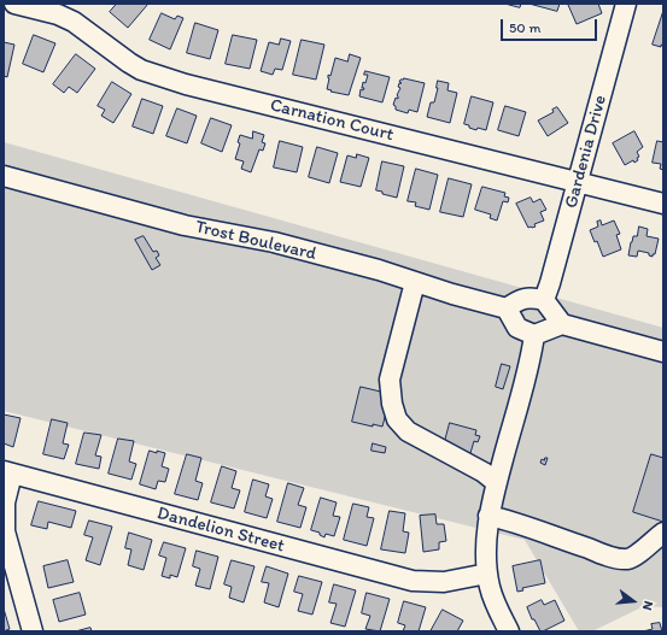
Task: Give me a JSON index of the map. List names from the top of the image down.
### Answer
{
  "streets": {
    "street": [
      "Carnation Court",
      "Gardenia Drive",
      "Trost Boulevard",
      "Dandelion Street"
    ]
  },
  "crossings": [
    ["Carnation Court", "Gardenia Drive"]
  ],
  "scale_bar": "50 m",
  "north": "right"
}
